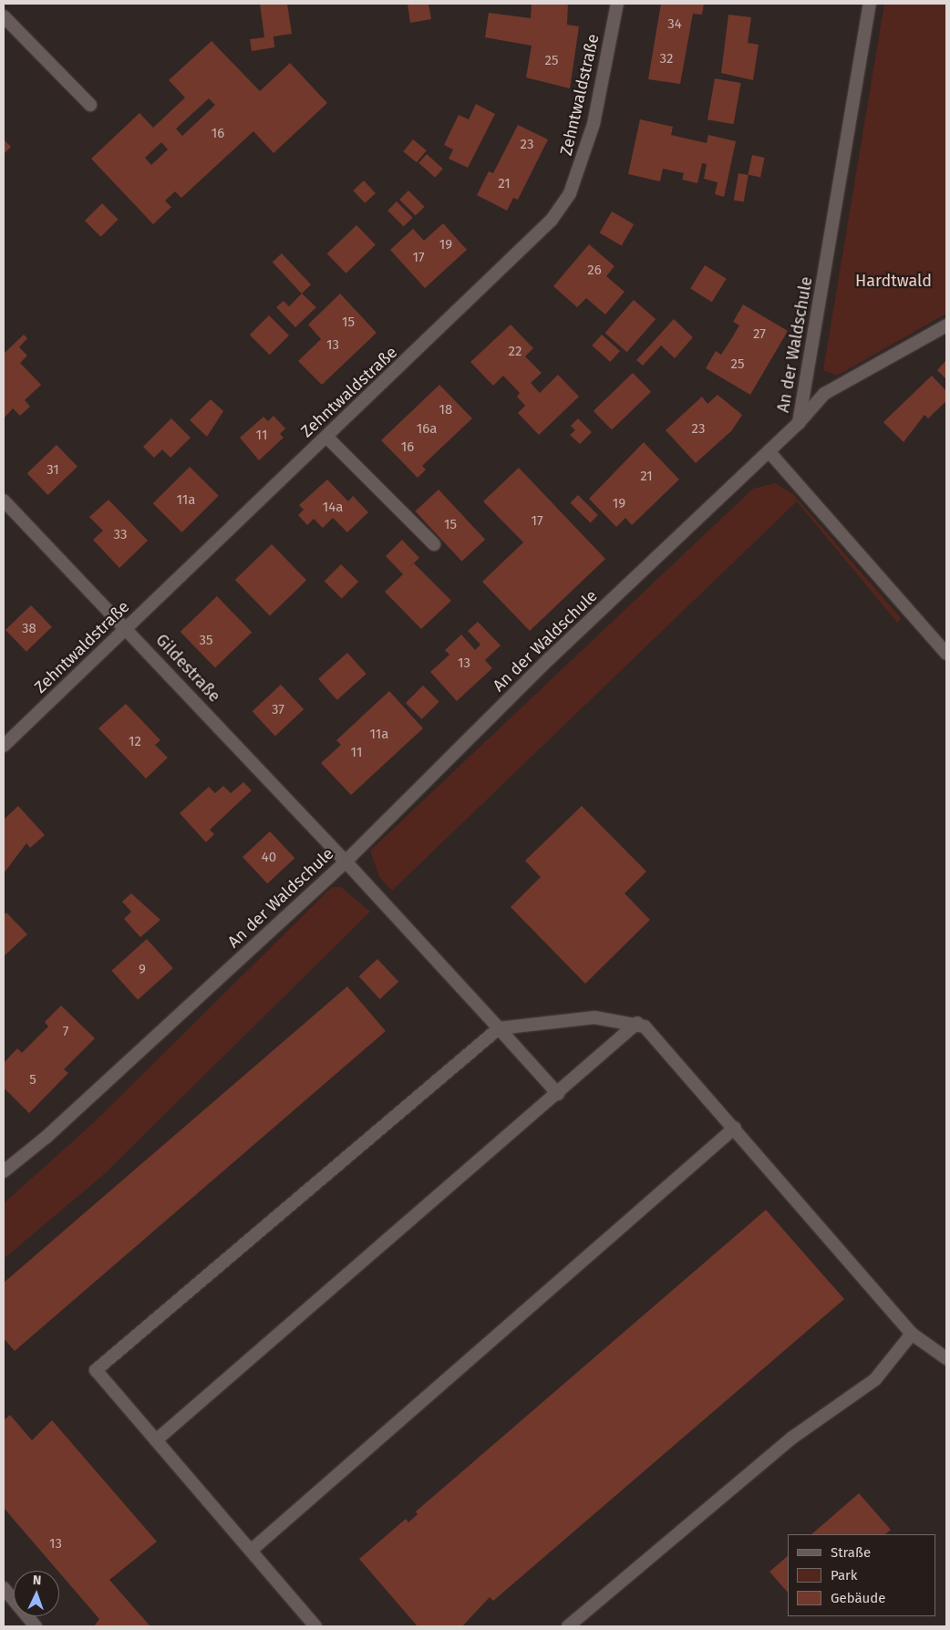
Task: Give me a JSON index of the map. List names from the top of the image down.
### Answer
{
  "streets": {
    "street": ["Zehntwaldstraße", "An der Waldschule", "Gildestraße"]
  },
  "crossings": [
    ["Zehntwaldstraße", "Gildestraße"],
    ["An der Waldschule", "Gildestraße"]
  ],
  "parks": ["Hardtwald"],
  "house_numbers": [
    "34",
    "32",
    "25",
    "16",
    "23",
    "21",
    "19",
    "17",
    "26",
    "15",
    "27",
    "13",
    "22",
    "25",
    "18",
    "16a",
    "23",
    "11",
    "16",
    "31",
    "21",
    "11a",
    "19",
    "14a",
    "17",
    "15",
    "33",
    "38",
    "35",
    "13",
    "37",
    "11a",
    "12",
    "11",
    "40",
    "9",
    "7",
    "5",
    "13"
  ],
  "legend": ["Straße", "Park", "Gebäude"],
  "north": "top"
}
